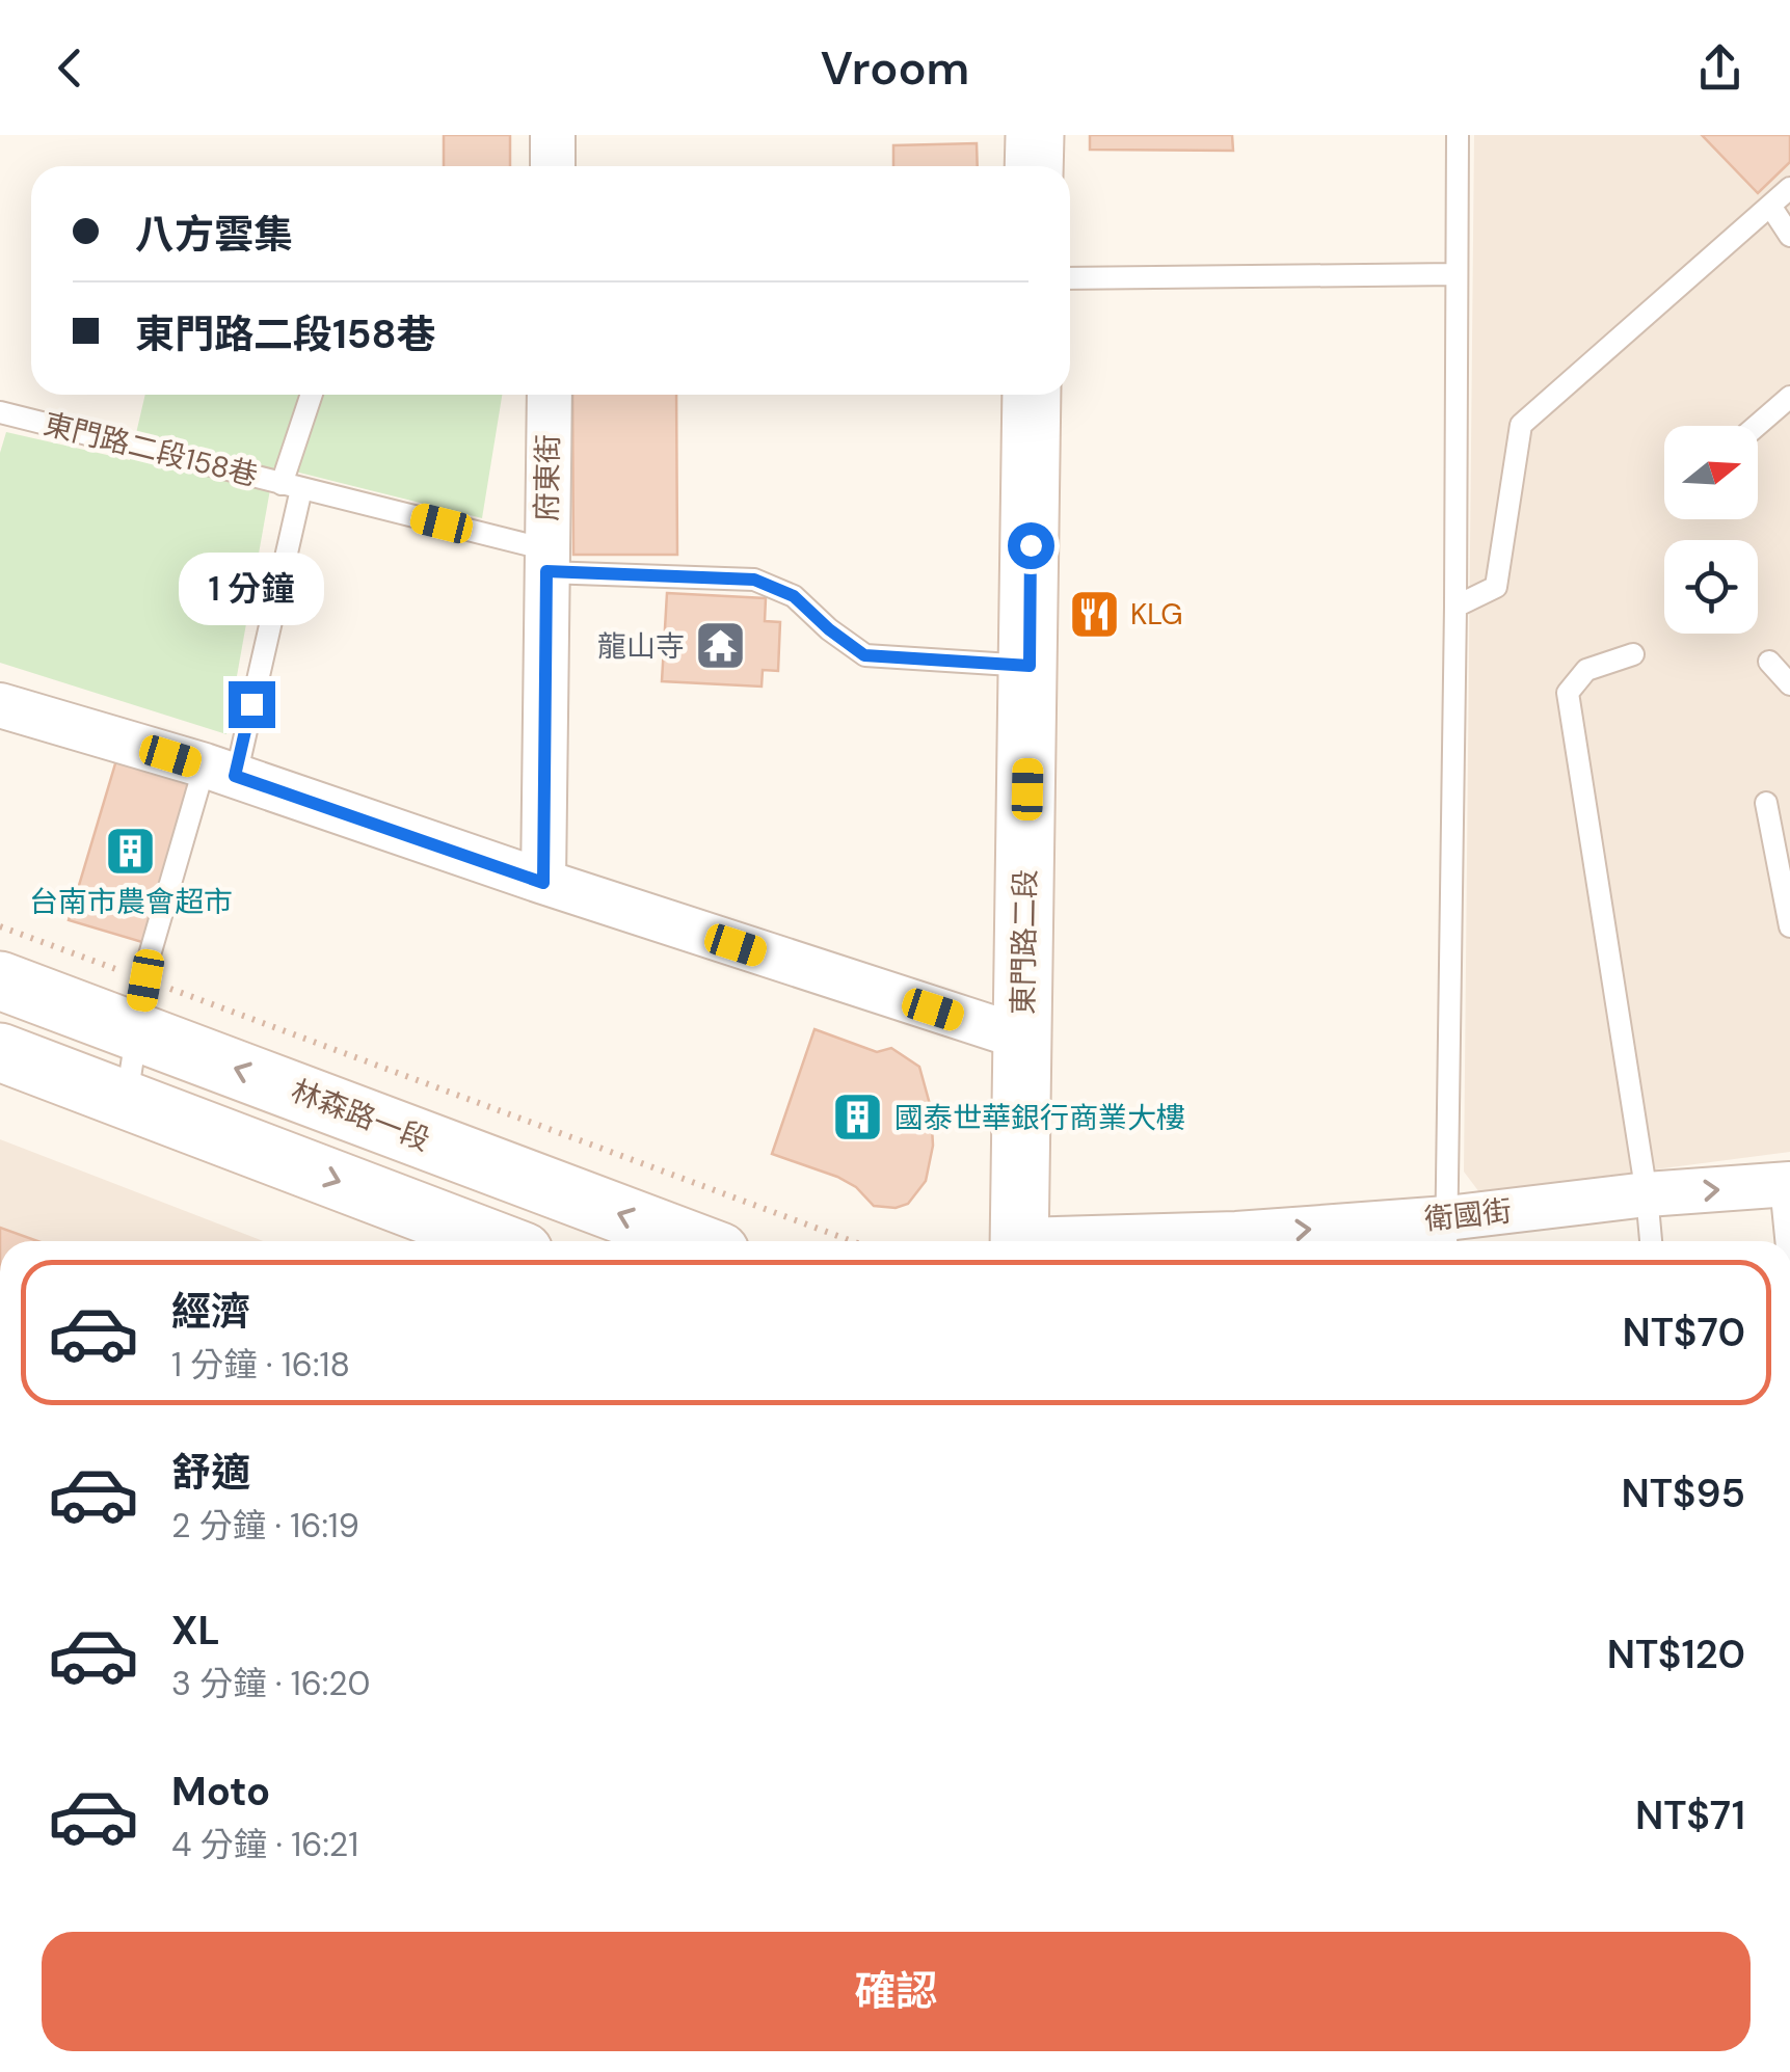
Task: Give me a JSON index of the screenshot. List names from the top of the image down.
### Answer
{
  "streets": {
    "street": [
      "府東街",
      "東門路二段",
      "林森路一段",
      "衛國街"
    ],
    "lane": ["東門路二段158巷"]
  },
  "crossings": [
    ["東門路二段158巷", "府東街"],
    ["東門路二段158巷", "東門路二段"]
  ],
  "one_way": ["衛國街"],
  "places": {
    "restaurant": ["KLG"],
    "temple": ["龍山寺"],
    "building": ["台南市農會超市", "國泰世華銀行商業大樓"]
  },
  "north": "right",
  "page": {
    "header": "Vroom",
    "banner": ["八方雲集", "東門路二段158巷"],
    "bubble": "1 分鐘",
    "list": [
      {
        "name": "經濟",
        "note": "1 分鐘 · 16:18",
        "value": "NT$70"
      },
      {
        "name": "舒適",
        "note": "2 分鐘 · 16:19",
        "value": "NT$95"
      },
      {
        "name": "XL",
        "note": "3 分鐘 · 16:20",
        "value": "NT$120"
      },
      {
        "name": "Moto",
        "note": "4 分鐘 · 16:21",
        "value": "NT$71"
      }
    ],
    "buttons": "確認"
  }
}
